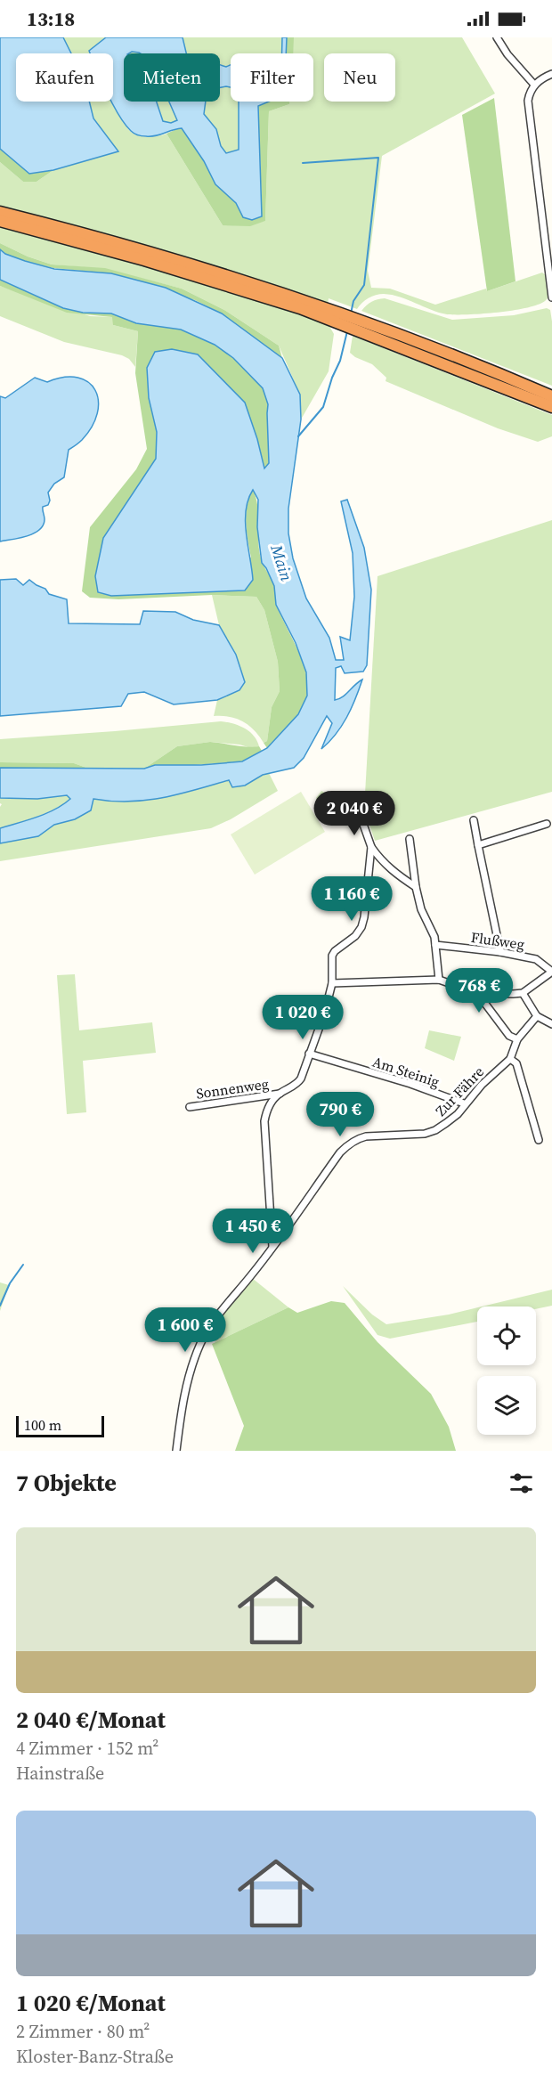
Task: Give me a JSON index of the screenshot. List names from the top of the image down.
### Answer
{
  "streets": {
    "street": [
      "Flußweg",
      "Am Steinig",
      "Sonnenweg",
      "Zur Fähre"
    ]
  },
  "crossings": [
    ["Am Steinig", "Zur Fähre"]
  ],
  "water": ["Main"],
  "scale_bar": "100 m",
  "page": {
    "status": "13:18",
    "chip": [
      "Kaufen",
      "Mieten",
      "Filter",
      "Neu"
    ],
    "price": [
      "2 040 €",
      "1 160 €",
      "768 €",
      "1 020 €",
      "790 €",
      "1 450 €",
      "1 600 €"
    ],
    "scale": "100 m",
    "heading": "7 Objekte",
    "list": [
      {
        "name": "2 040 €/Monat",
        "note": "4 Zimmer · 152 m² · Hainstraße"
      },
      {
        "name": "1 020 €/Monat",
        "note": "2 Zimmer · 80 m² · Kloster-Banz-Straße"
      }
    ]
  }
}
